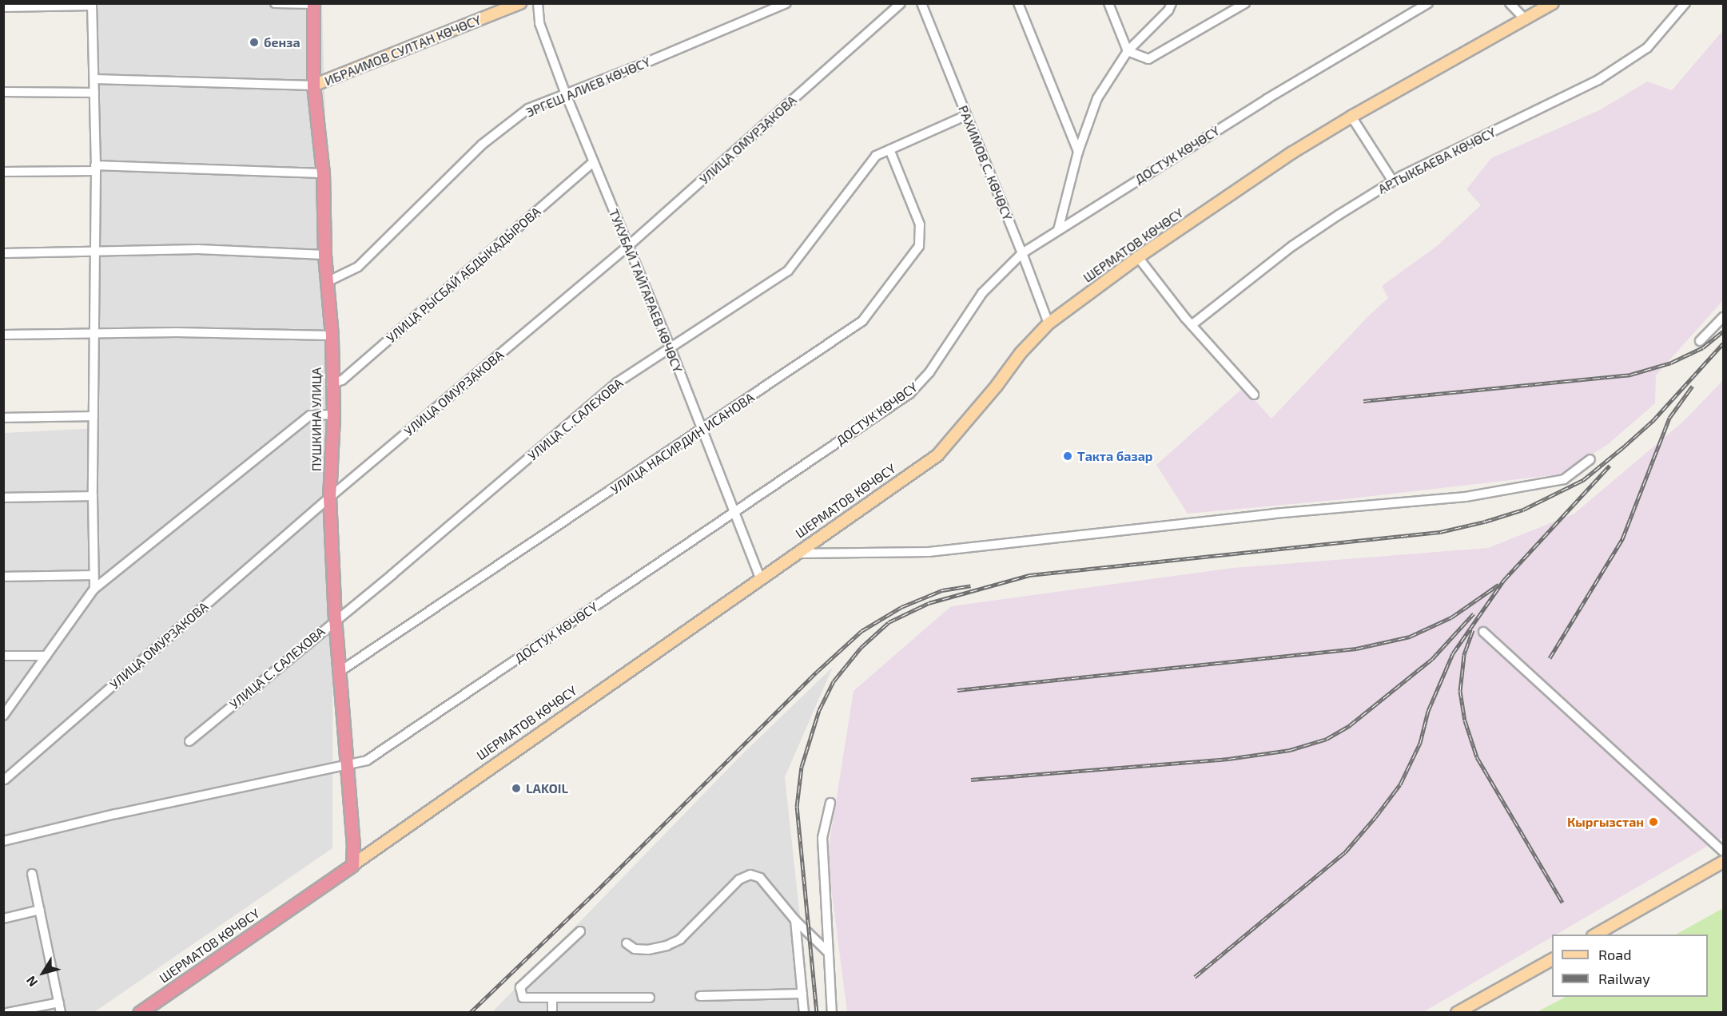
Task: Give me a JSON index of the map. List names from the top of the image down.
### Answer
{
  "streets": {
    "highway": ["ШЕРМАТОВ КӨЧӨСҮ", "ПУШКИНА УЛИЦА"],
    "main road": ["ИБРАИМОВ СУЛТАН КӨЧӨСҮ"],
    "street": [
      "ЭРГЕШ АЛИЕВ КӨЧӨСҮ",
      "УЛИЦА ОМУРЗАКОВА",
      "ДОСТУК КӨЧӨСҮ",
      "АРТЫКБАЕВА КӨЧӨСҮ",
      "РАХИМОВ С. КӨЧӨСҮ",
      "УЛИЦА РЫСБАЙ АБДЫКАДЫРОВА",
      "ТУКУБАЙ ТАЙГАРАЕВ КӨЧӨСҮ",
      "УЛИЦА С. САЛЕХОВА",
      "УЛИЦА НАСИРДИН ИСАНОВА"
    ]
  },
  "crossings": [
    ["ИБРАИМОВ СУЛТАН КӨЧӨСҮ", "ПУШКИНА УЛИЦА"],
    ["ЭРГЕШ АЛИЕВ КӨЧӨСҮ", "ТУКУБАЙ ТАЙГАРАЕВ КӨЧӨСҮ"],
    ["ЭРГЕШ АЛИЕВ КӨЧӨСҮ", "ПУШКИНА УЛИЦА"],
    ["УЛИЦА ОМУРЗАКОВА", "ТУКУБАЙ ТАЙГАРАЕВ КӨЧӨСҮ"],
    ["УЛИЦА ОМУРЗАКОВА", "ПУШКИНА УЛИЦА"],
    ["ДОСТУК КӨЧӨСҮ", "РАХИМОВ С. КӨЧӨСҮ"],
    ["ДОСТУК КӨЧӨСҮ", "ТУКУБАЙ ТАЙГАРАЕВ КӨЧӨСҮ"],
    ["ДОСТУК КӨЧӨСҮ", "ПУШКИНА УЛИЦА"],
    ["РАХИМОВ С. КӨЧӨСҮ", "ШЕРМАТОВ КӨЧӨСҮ"],
    ["РАХИМОВ С. КӨЧӨСҮ", "УЛИЦА С. САЛЕХОВА"],
    ["ШЕРМАТОВ КӨЧӨСҮ", "ТУКУБАЙ ТАЙГАРАЕВ КӨЧӨСҮ"],
    ["ШЕРМАТОВ КӨЧӨСҮ", "ПУШКИНА УЛИЦА"],
    ["УЛИЦА РЫСБАЙ АБДЫКАДЫРОВА", "ТУКУБАЙ ТАЙГАРАЕВ КӨЧӨСҮ"],
    ["УЛИЦА РЫСБАЙ АБДЫКАДЫРОВА", "ПУШКИНА УЛИЦА"],
    ["ТУКУБАЙ ТАЙГАРАЕВ КӨЧӨСҮ", "УЛИЦА С. САЛЕХОВА"],
    ["ТУКУБАЙ ТАЙГАРАЕВ КӨЧӨСҮ", "УЛИЦА НАСИРДИН ИСАНОВА"],
    ["ПУШКИНА УЛИЦА", "УЛИЦА С. САЛЕХОВА"],
    ["ПУШКИНА УЛИЦА", "УЛИЦА НАСИРДИН ИСАНОВА"],
    ["УЛИЦА С. САЛЕХОВА", "УЛИЦА НАСИРДИН ИСАНОВА"]
  ],
  "places": [
    "бенза",
    "Такта базар",
    "LAKOIL",
    "Кыргызстан"
  ],
  "legend": ["Road", "Railway"],
  "north": "bottom left"
}
